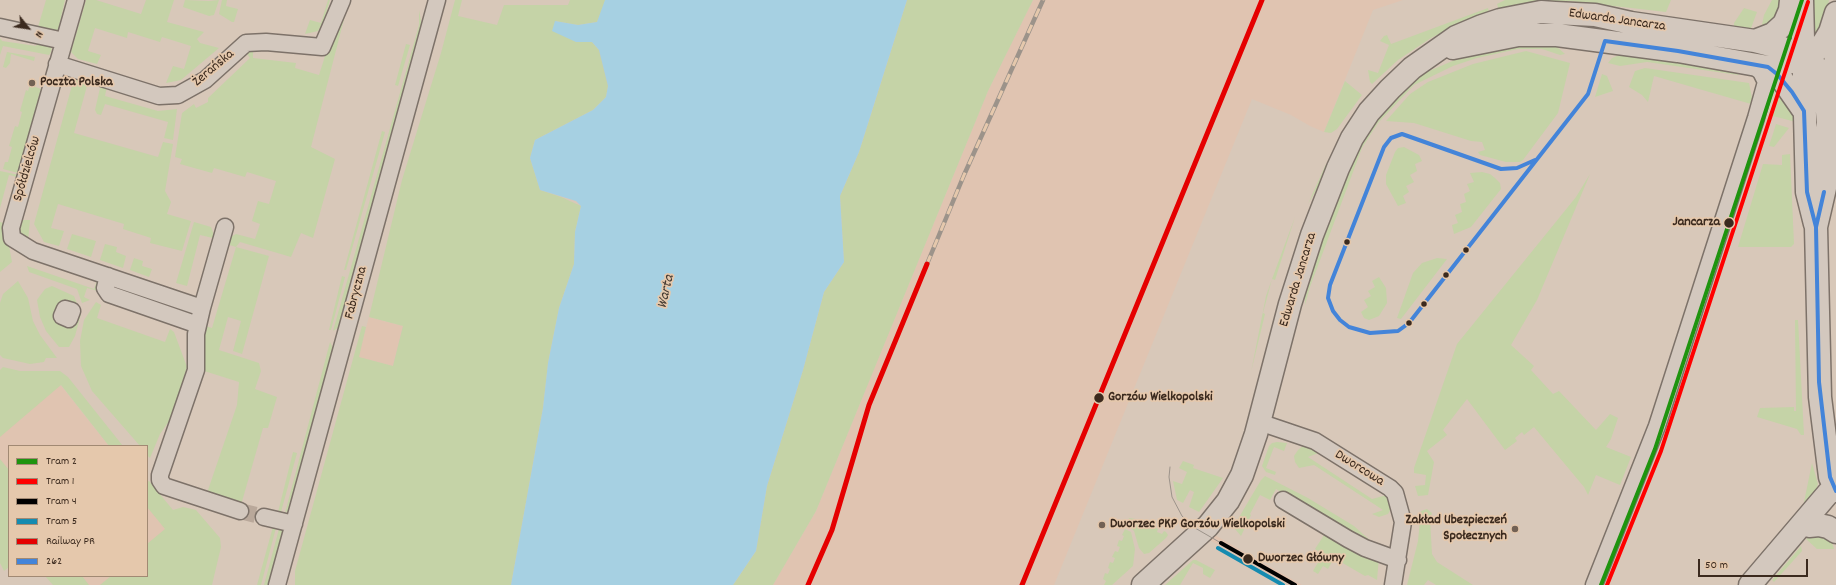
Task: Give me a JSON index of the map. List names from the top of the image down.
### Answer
{
  "streets": {
    "street": [
      "Edwarda Jancarza",
      "Żerańska",
      "Spółdzielców",
      "Fabryczna",
      "Dworcowa"
    ]
  },
  "crossings": [
    ["Edwarda Jancarza", "Dworcowa"],
    ["Żerańska", "Spółdzielców"]
  ],
  "water": ["Warta"],
  "places": [
    "Poczta Polska",
    "Jancarza",
    "Gorzów Wielkopolski",
    "Dworzec PKP Gorzów Wielkopolski",
    "Zakład Ubezpieczeń Społecznych",
    "Dworzec Główny"
  ],
  "lines": [
    "tram line 2",
    "rail line PR",
    "tram line 1",
    "transit line 262",
    "tram line 4",
    "tram line 5"
  ],
  "legend": [
    "Tram 2",
    "Tram 1",
    "Tram 4",
    "Tram 5",
    "Railway PR",
    "262"
  ],
  "scale_bar": "50 m",
  "north": "bottom right"
}
